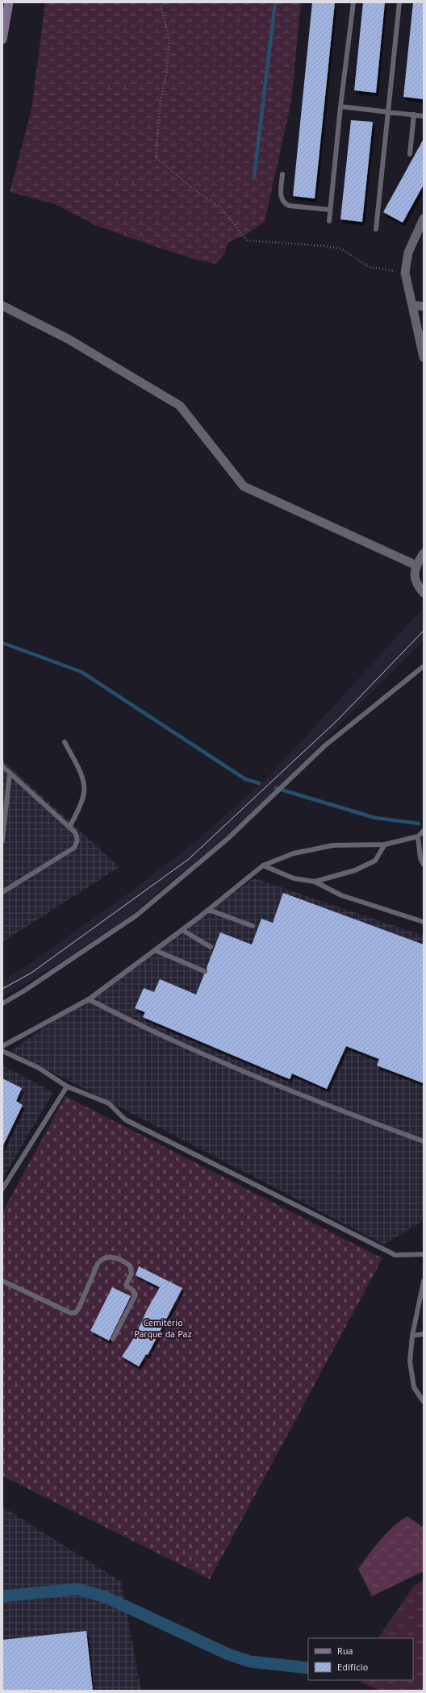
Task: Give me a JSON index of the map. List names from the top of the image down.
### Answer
{
  "parks": ["Cemitério Parque da Paz"],
  "legend": ["Rua", "Edifício"]
}
